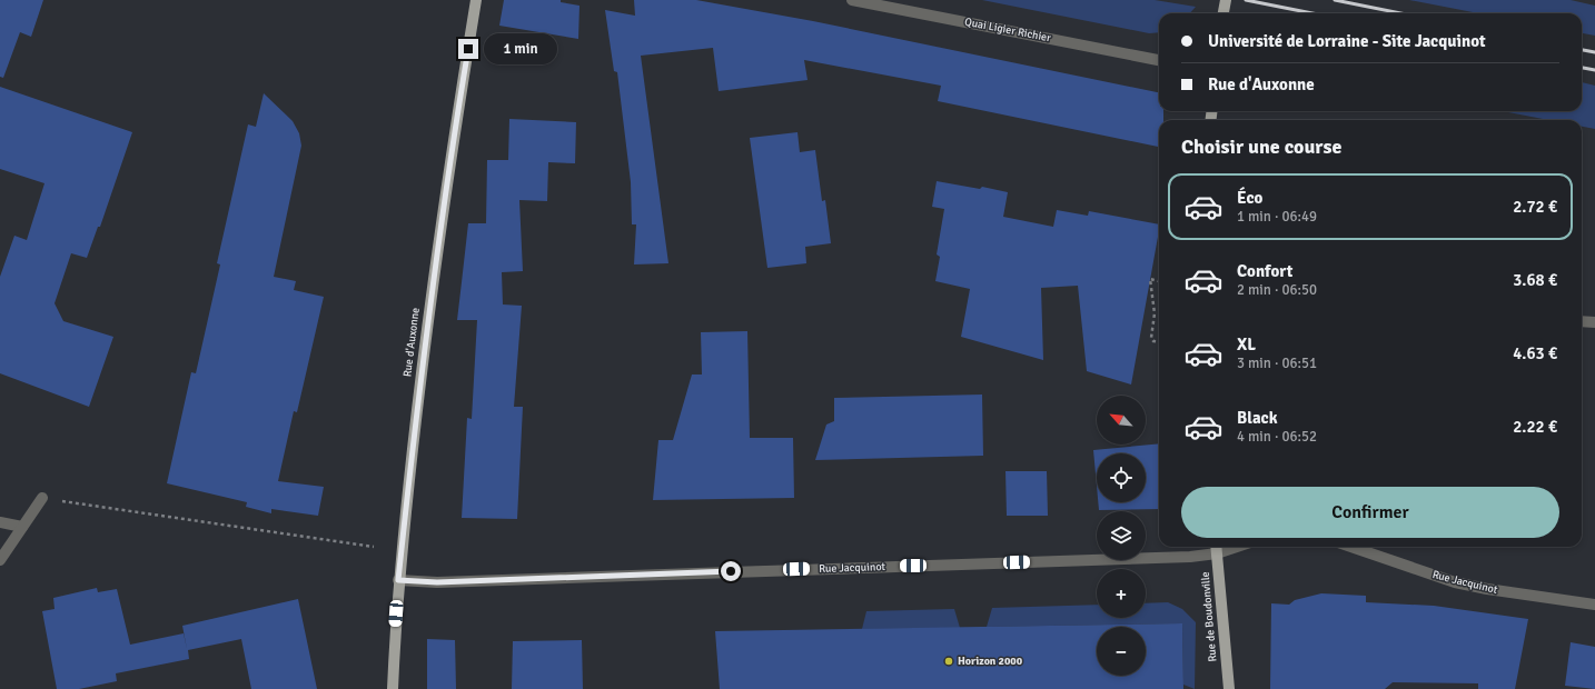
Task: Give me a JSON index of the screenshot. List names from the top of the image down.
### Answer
{
  "streets": {
    "main road": ["Rue d'Auxonne", "Rue de Boudonville"],
    "street": ["Quai Ligier Richier", "Rue Jacquinot"]
  },
  "crossings": [
    ["Rue d'Auxonne", "Rue Jacquinot"],
    ["Rue Jacquinot", "Rue de Boudonville"]
  ],
  "places": ["Horizon 2000"],
  "north": "top left",
  "page": {
    "banner": ["Université de Lorraine - Site Jacquinot", "Rue d'Auxonne"],
    "bubble": "1 min",
    "heading": "Choisir une course",
    "list": [
      {
        "name": "Éco",
        "note": "1 min · 06:49",
        "value": "2.72 €"
      },
      {
        "name": "Confort",
        "note": "2 min · 06:50",
        "value": "3.68 €"
      },
      {
        "name": "XL",
        "note": "3 min · 06:51",
        "value": "4.63 €"
      },
      {
        "name": "Black",
        "note": "4 min · 06:52",
        "value": "2.22 €"
      }
    ],
    "map_buttons": ["+", "−"],
    "buttons": "Confirmer"
  }
}
